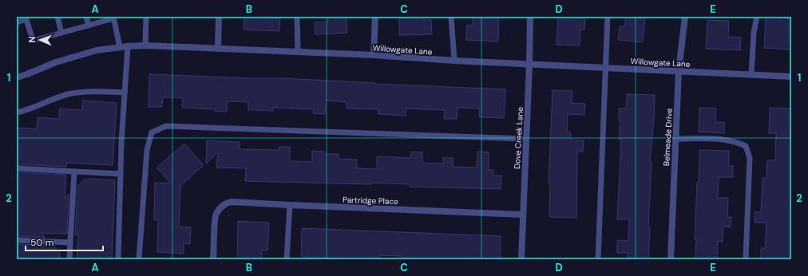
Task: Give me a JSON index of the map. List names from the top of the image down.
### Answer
{
  "streets": {
    "street": [
      "Willowgate Lane",
      "Belmeade Drive",
      "Dove Creek Lane",
      "Partridge Place"
    ]
  },
  "crossings": [
    ["Willowgate Lane", "Belmeade Drive"],
    ["Willowgate Lane", "Dove Creek Lane"],
    ["Dove Creek Lane", "Partridge Place"]
  ],
  "scale_bar": "50 m",
  "north": "left",
  "grid": {
    "columns": [
      "A",
      "B",
      "C",
      "D",
      "E"
    ],
    "rows": ["1", "2"]
  }
}
